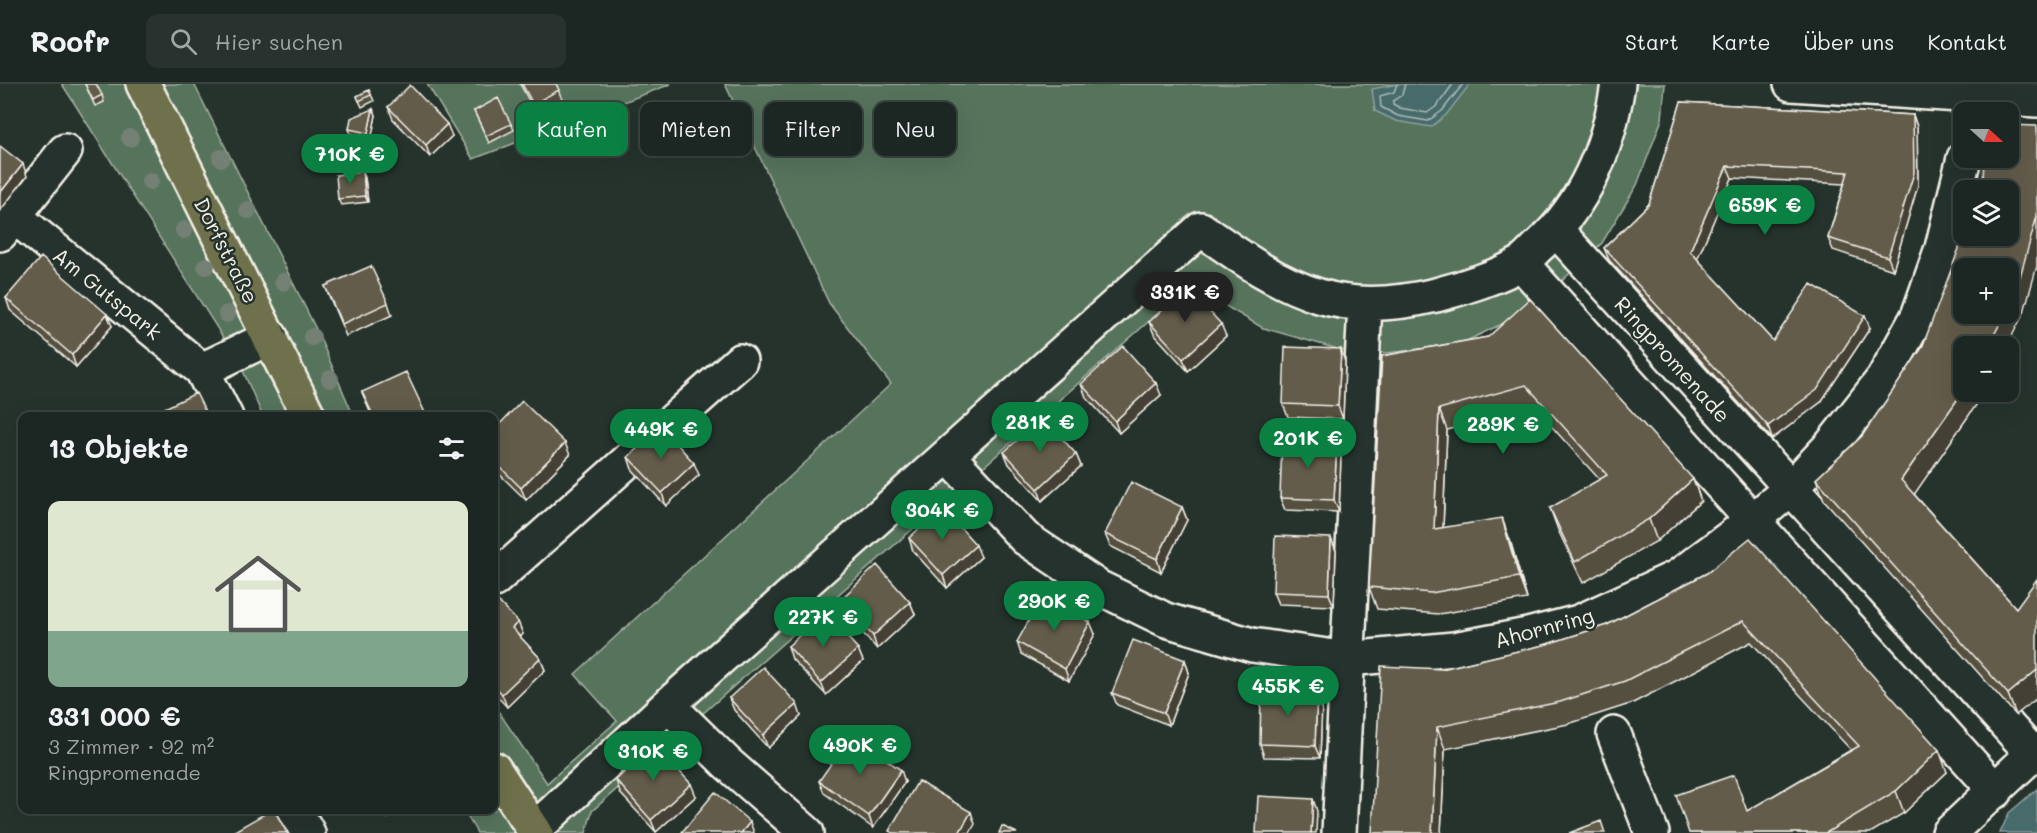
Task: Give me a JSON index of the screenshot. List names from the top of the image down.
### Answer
{
  "streets": {
    "main road": ["Dorfstraße"],
    "street": ["Am Gutspark", "Ringpromenade", "Ahornring"]
  },
  "crossings": [
    ["Ringpromenade", "Ahornring"]
  ],
  "north": "right",
  "page": {
    "header": "Roofr",
    "search": "Hier suchen",
    "nav": [
      "Start",
      "Karte",
      "Über uns",
      "Kontakt"
    ],
    "map_buttons": ["+", "−"],
    "chip": [
      "Kaufen",
      "Mieten",
      "Filter",
      "Neu"
    ],
    "price": [
      "710K €",
      "659K €",
      "331K €",
      "281K €",
      "289K €",
      "449K €",
      "201K €",
      "304K €",
      "290K €",
      "227K €",
      "455K €",
      "490K €",
      "310K €"
    ],
    "heading": "13 Objekte",
    "list": [
      {
        "name": "331 000 €",
        "note": "3 Zimmer · 92 m² · Ringpromenade"
      }
    ]
  }
}
